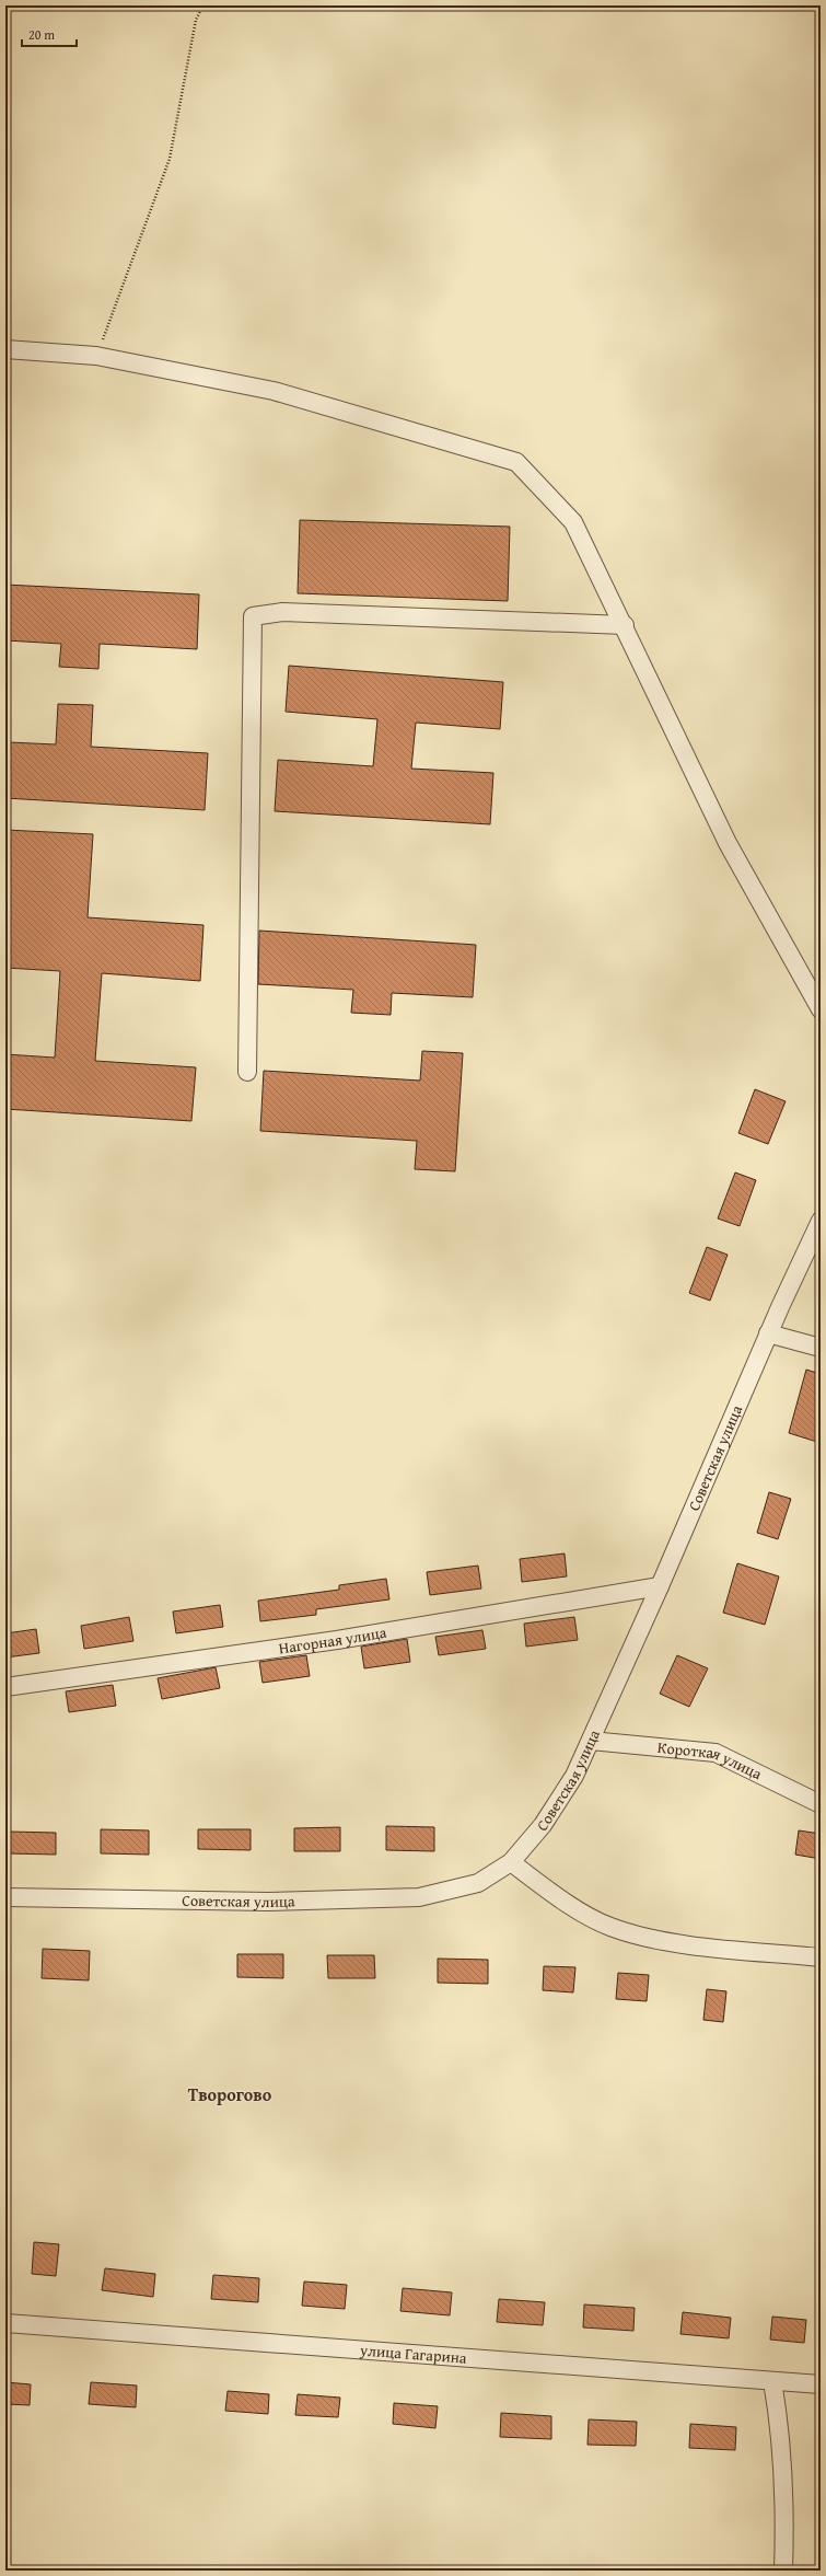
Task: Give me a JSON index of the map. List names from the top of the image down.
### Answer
{
  "streets": {
    "street": [
      "Советская улица",
      "Нагорная улица",
      "Короткая улица",
      "улица Гагарина"
    ]
  },
  "crossings": [
    ["Советская улица", "Нагорная улица"],
    ["Советская улица", "Короткая улица"]
  ],
  "districts": ["Творогово"],
  "scale_bar": "20 m"
}
